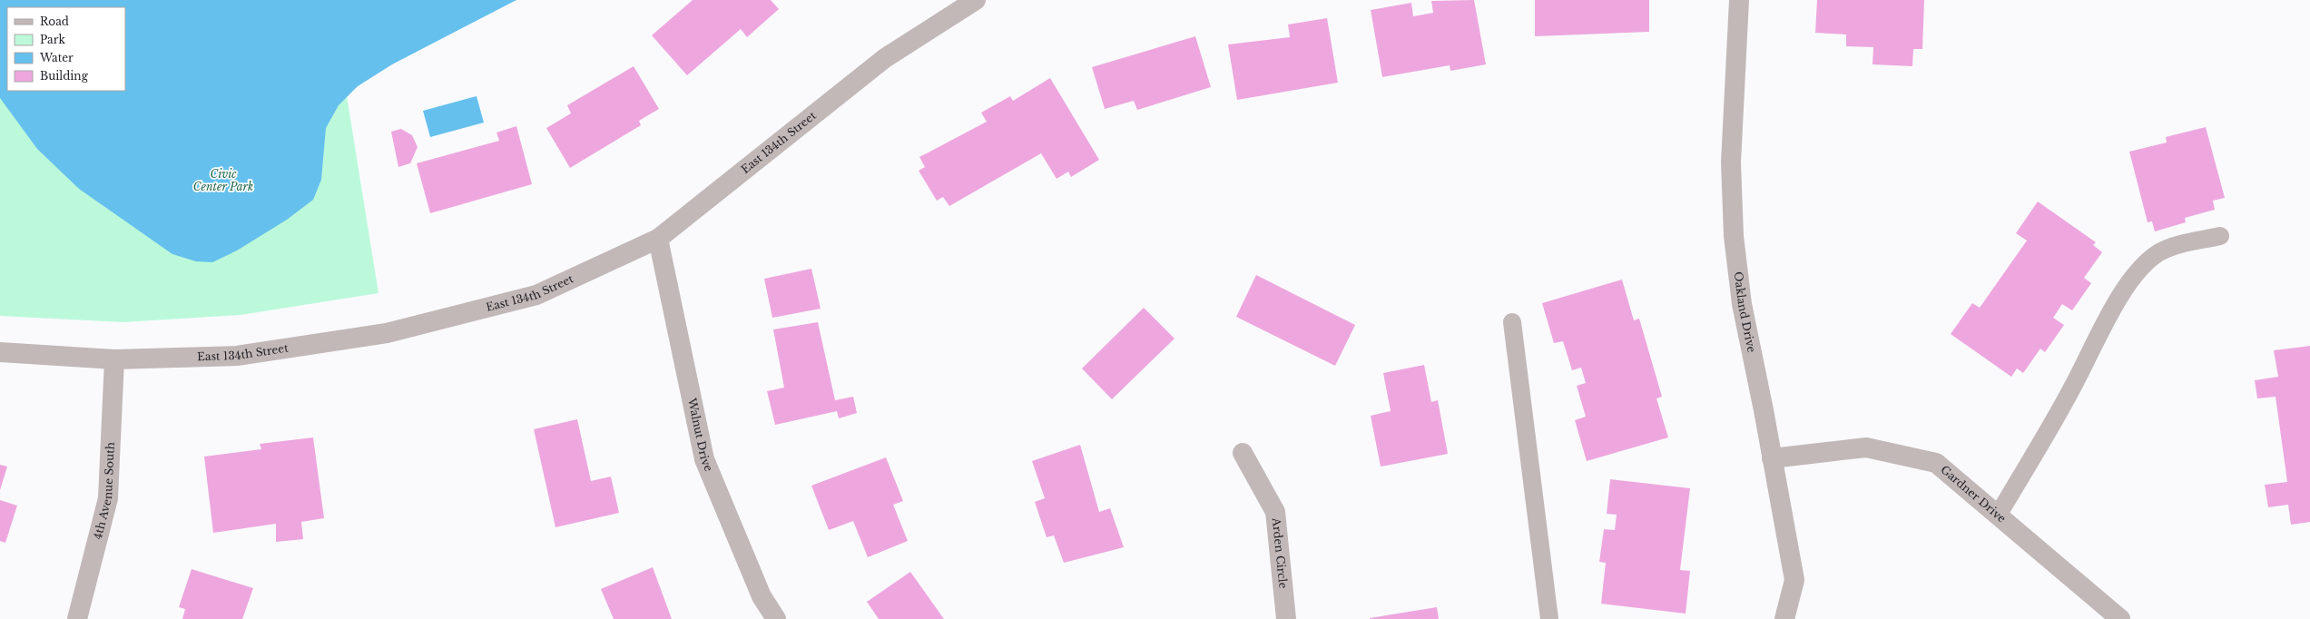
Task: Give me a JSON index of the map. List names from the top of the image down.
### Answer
{
  "streets": {
    "street": [
      "East 134th Street",
      "Oakland Drive",
      "Walnut Drive",
      "4th Avenue South",
      "Gardner Drive",
      "Arden Circle"
    ]
  },
  "crossings": [
    ["East 134th Street", "Walnut Drive"],
    ["East 134th Street", "4th Avenue South"],
    ["Oakland Drive", "Gardner Drive"]
  ],
  "parks": ["Civic Center Park"],
  "legend": [
    "Road",
    "Park",
    "Water",
    "Building"
  ]
}
